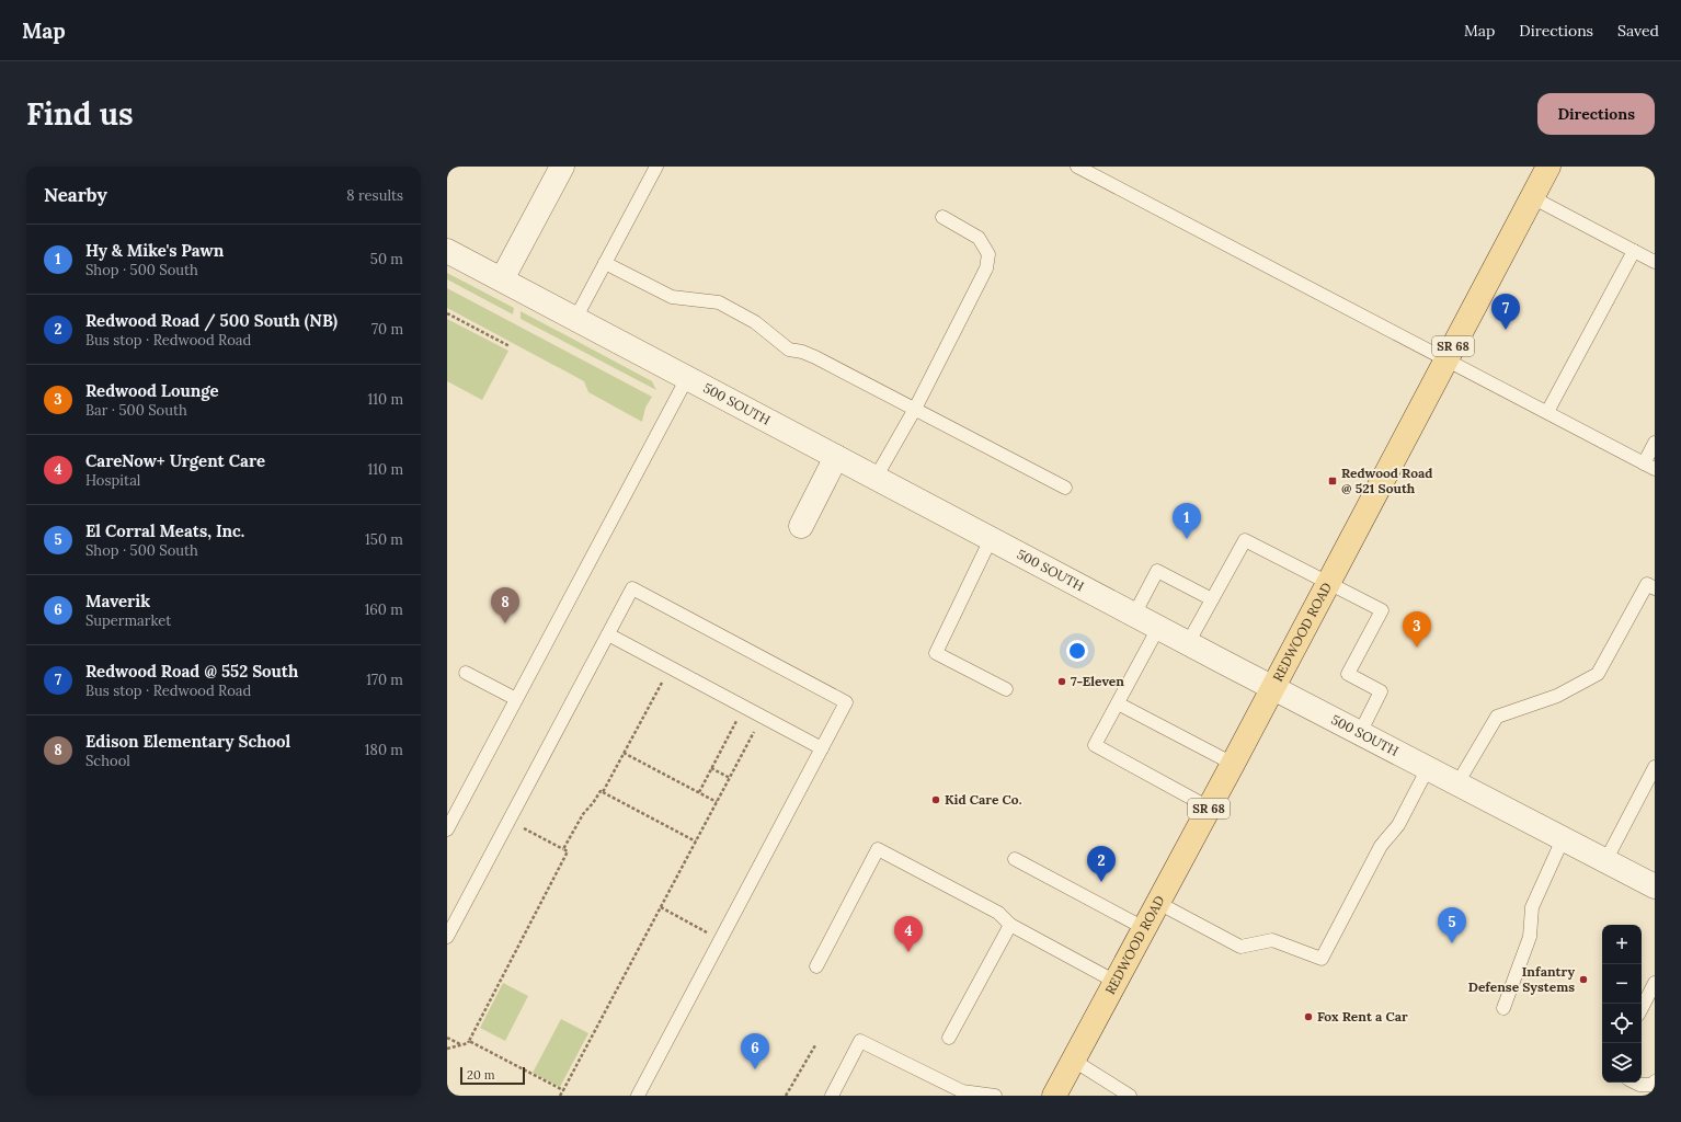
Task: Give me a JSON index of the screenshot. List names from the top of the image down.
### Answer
{
  "streets": {
    "main road": ["SR 68", "REDWOOD ROAD"],
    "street": ["500 SOUTH"]
  },
  "crossings": [
    ["500 SOUTH", "REDWOOD ROAD"]
  ],
  "places": {
    "transit": ["Redwood Road @ 521 South"],
    "other": [
      "7-Eleven",
      "Kid Care Co.",
      "Infantry Defense Systems",
      "Fox Rent a Car"
    ]
  },
  "scale_bar": "20 m",
  "page": {
    "header": "Map",
    "nav": ["Map", "Directions", "Saved"],
    "buttons": "Directions",
    "title": "Find us",
    "heading": ["Nearby", "8 results"],
    "list": [
      {
        "mark": "1",
        "name": "Hy & Mike's Pawn",
        "note": "Shop · 500 South",
        "value": "50 m"
      },
      {
        "mark": "2",
        "name": "Redwood Road / 500 South (NB)",
        "note": "Bus stop · Redwood Road",
        "value": "70 m"
      },
      {
        "mark": "3",
        "name": "Redwood Lounge",
        "note": "Bar · 500 South",
        "value": "110 m"
      },
      {
        "mark": "4",
        "name": "CareNow+ Urgent Care",
        "note": "Hospital",
        "value": "110 m"
      },
      {
        "mark": "5",
        "name": "El Corral Meats, Inc.",
        "note": "Shop · 500 South",
        "value": "150 m"
      },
      {
        "mark": "6",
        "name": "Maverik",
        "note": "Supermarket",
        "value": "160 m"
      },
      {
        "mark": "7",
        "name": "Redwood Road @ 552 South",
        "note": "Bus stop · Redwood Road",
        "value": "170 m"
      },
      {
        "mark": "8",
        "name": "Edison Elementary School",
        "note": "School",
        "value": "180 m"
      }
    ],
    "pins": [
      "7",
      "1",
      "8",
      "3",
      "2",
      "5",
      "4",
      "6"
    ],
    "map_buttons": ["+", "−"],
    "scale": "20 m"
  }
}
